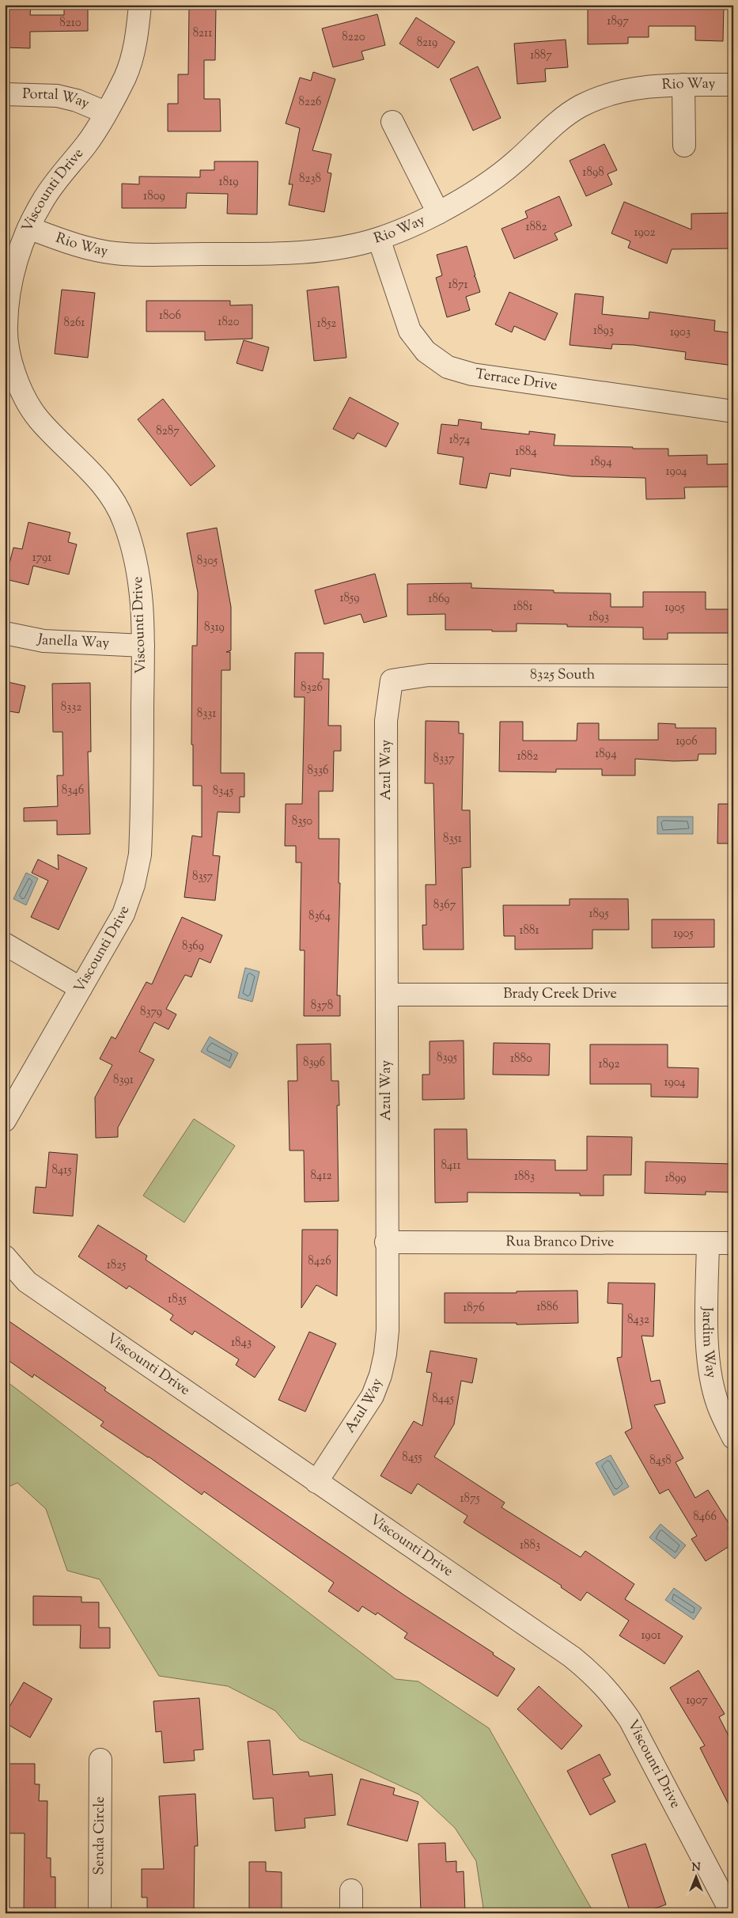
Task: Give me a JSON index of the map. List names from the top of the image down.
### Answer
{
  "streets": {
    "street": [
      "Rio Way",
      "Portal Way",
      "Viscounti Drive",
      "Terrace Drive",
      "Janella Way",
      "8325 South",
      "Azul Way",
      "Brady Creek Drive",
      "Rua Branco Drive",
      "Jardim Way",
      "Senda Circle"
    ]
  },
  "crossings": [
    ["Rio Way", "Viscounti Drive"],
    ["Rio Way", "Terrace Drive"],
    ["Portal Way", "Viscounti Drive"],
    ["Viscounti Drive", "Janella Way"],
    ["Viscounti Drive", "Azul Way"],
    ["8325 South", "Azul Way"],
    ["Azul Way", "Brady Creek Drive"],
    ["Azul Way", "Rua Branco Drive"],
    ["Rua Branco Drive", "Jardim Way"]
  ],
  "house_numbers": [
    "1897",
    "8210",
    "8211",
    "8220",
    "8219",
    "1887",
    "8226",
    "1898",
    "8238",
    "1819",
    "1809",
    "1882",
    "1902",
    "1871",
    "1806",
    "1820",
    "8261",
    "1852",
    "1893",
    "1903",
    "8287",
    "1874",
    "1884",
    "1894",
    "1904",
    "1791",
    "8305",
    "1859",
    "1869",
    "1881",
    "1905",
    "1893",
    "8319",
    "8326",
    "8332",
    "8331",
    "1906",
    "1894",
    "1882",
    "8337",
    "8336",
    "8346",
    "8345",
    "8350",
    "8351",
    "8357",
    "8367",
    "1895",
    "8364",
    "1881",
    "1905",
    "8369",
    "8378",
    "8379",
    "8395",
    "1880",
    "8396",
    "1892",
    "8391",
    "1904",
    "8411",
    "8415",
    "8412",
    "1883",
    "1899",
    "8426",
    "1825",
    "1835",
    "1886",
    "1876",
    "8432",
    "1843",
    "8445",
    "8455",
    "8458",
    "1875",
    "8466",
    "1883",
    "1901",
    "1907"
  ],
  "north": "top"
}
